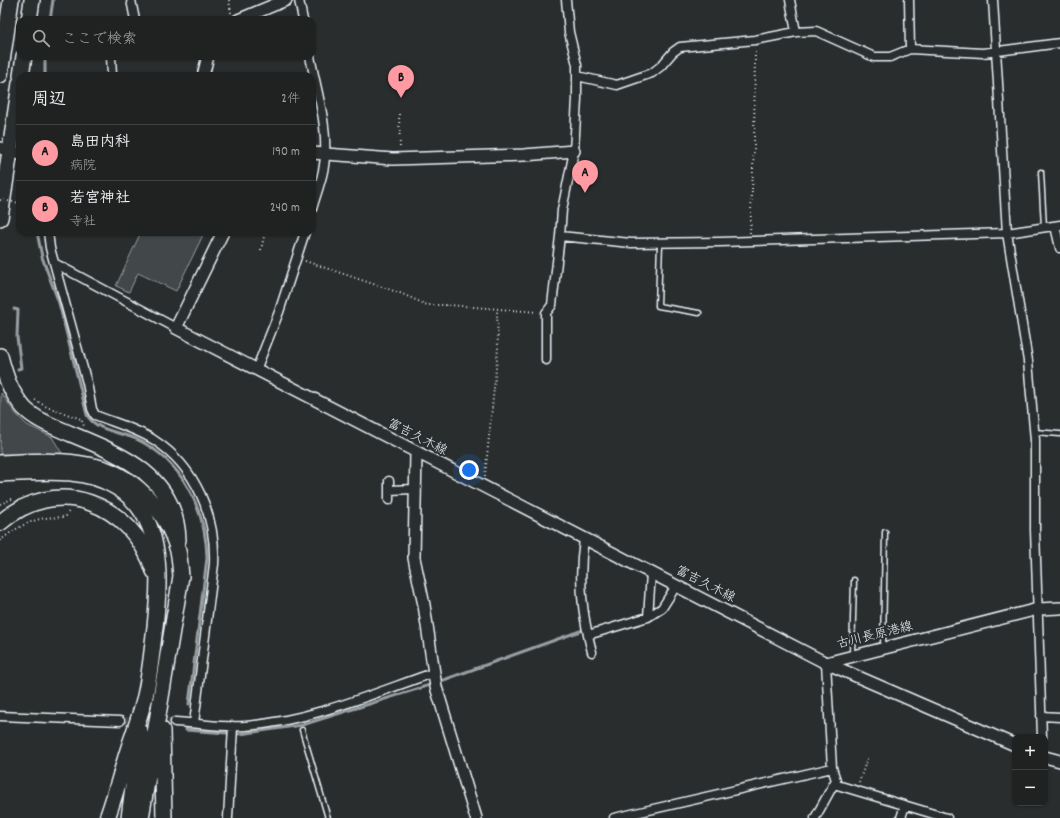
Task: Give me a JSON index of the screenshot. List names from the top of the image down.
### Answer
{
  "streets": {
    "main road": ["富吉久木線", "古川長原港線"]
  },
  "crossings": [
    ["富吉久木線", "古川長原港線"]
  ],
  "page": {
    "search": "ここで検索",
    "pins": ["B", "A"],
    "heading": ["周辺", "2件"],
    "list": [
      {
        "mark": "A",
        "name": "島田内科",
        "note": "病院",
        "value": "190 m"
      },
      {
        "mark": "B",
        "name": "若宮神社",
        "note": "寺社",
        "value": "240 m"
      }
    ],
    "map_buttons": ["+", "−"]
  }
}
